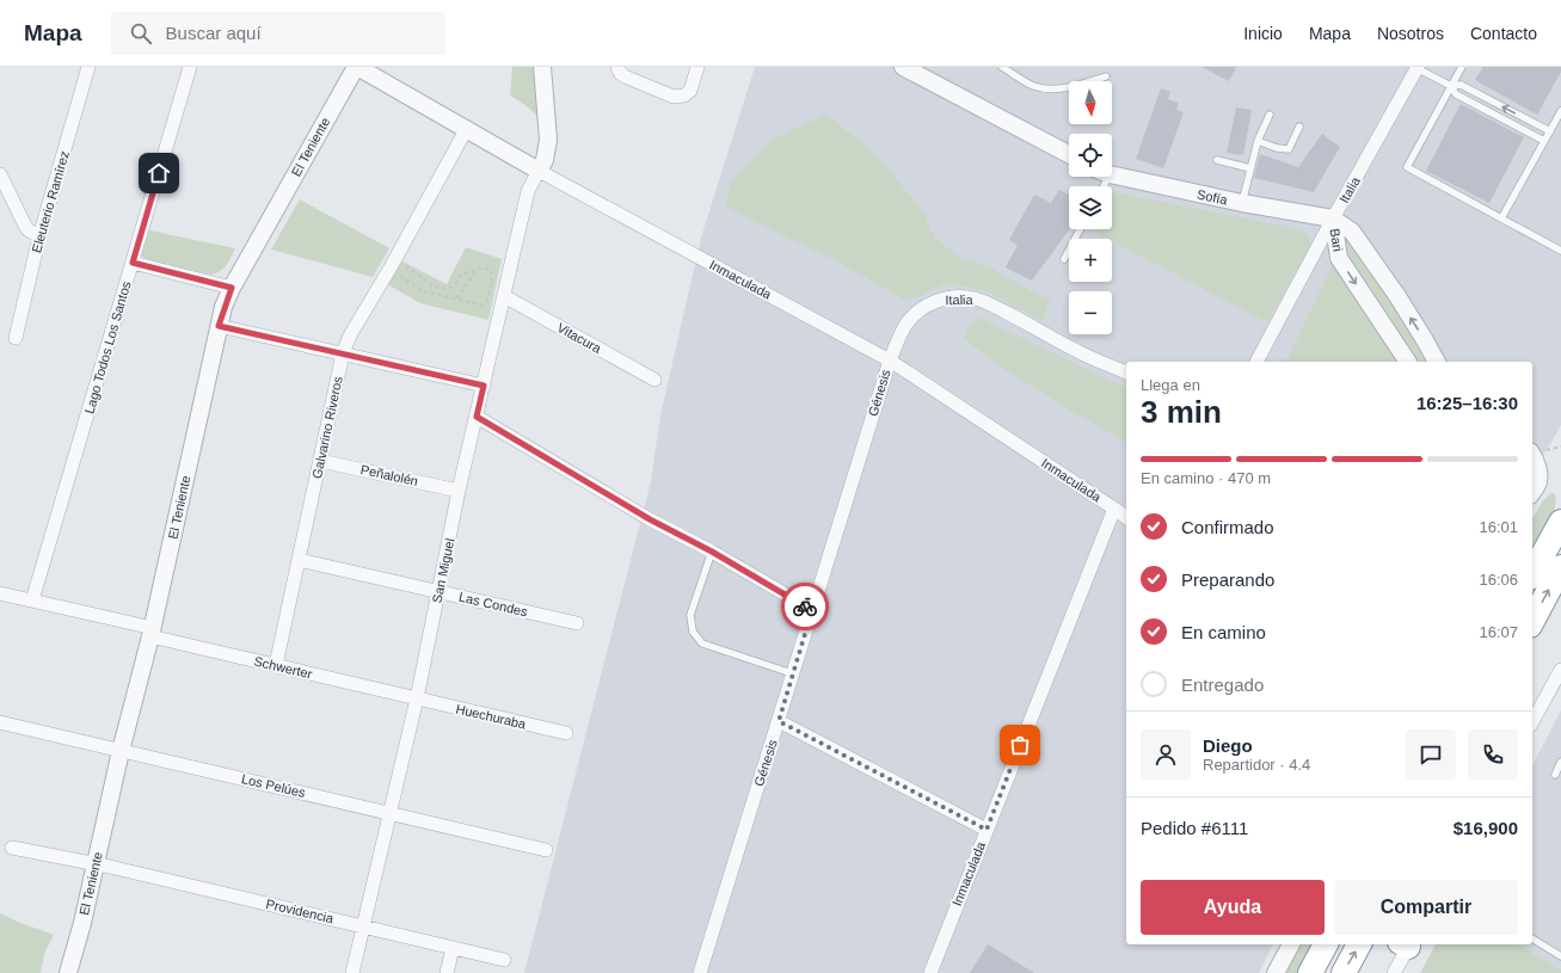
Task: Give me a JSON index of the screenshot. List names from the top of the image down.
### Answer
{
  "streets": {
    "street": [
      "El Teniente",
      "Italia",
      "Sofía",
      "Eleuterio Ramírez",
      "Bari",
      "Inmaculada",
      "Vitacura",
      "Lago Todos Los Santos",
      "Génesis",
      "Galvarino Riveros",
      "Peñalolén",
      "San Miguel",
      "Las Condes",
      "Schwerter",
      "Huechuraba",
      "Los Pelúes",
      "Providencia"
    ]
  },
  "crossings": [
    ["El Teniente", "Inmaculada"],
    ["El Teniente", "Schwerter"],
    ["El Teniente", "Los Pelúes"],
    ["El Teniente", "Providencia"],
    ["Italia", "Sofía"],
    ["Italia", "Bari"],
    ["Italia", "Inmaculada"],
    ["Italia", "Génesis"],
    ["Sofía", "Bari"],
    ["Inmaculada", "Génesis"],
    ["Inmaculada", "Galvarino Riveros"],
    ["Inmaculada", "San Miguel"],
    ["Vitacura", "San Miguel"],
    ["Lago Todos Los Santos", "Schwerter"],
    ["Galvarino Riveros", "Peñalolén"],
    ["Galvarino Riveros", "Las Condes"],
    ["Galvarino Riveros", "Schwerter"],
    ["Peñalolén", "San Miguel"],
    ["San Miguel", "Las Condes"],
    ["San Miguel", "Schwerter"],
    ["San Miguel", "Huechuraba"],
    ["San Miguel", "Los Pelúes"],
    ["San Miguel", "Providencia"],
    ["Schwerter", "Huechuraba"]
  ],
  "north": "bottom",
  "page": {
    "header": "Mapa",
    "search": "Buscar aquí",
    "nav": [
      "Inicio",
      "Mapa",
      "Nosotros",
      "Contacto"
    ],
    "map_buttons": ["+", "−"],
    "heading": ["3 min", "Llega en", "16:25–16:30"],
    "panel": [
      "Diego",
      "Repartidor · 4.4",
      "Pedido #6111",
      "$16,900"
    ],
    "bar": "En camino · 470 m",
    "list": [
      ["Confirmado", "16:01"],
      ["Preparando", "16:06"],
      ["En camino", "16:07"],
      "Entregado"
    ],
    "buttons": ["Ayuda", "Compartir"]
  }
}
